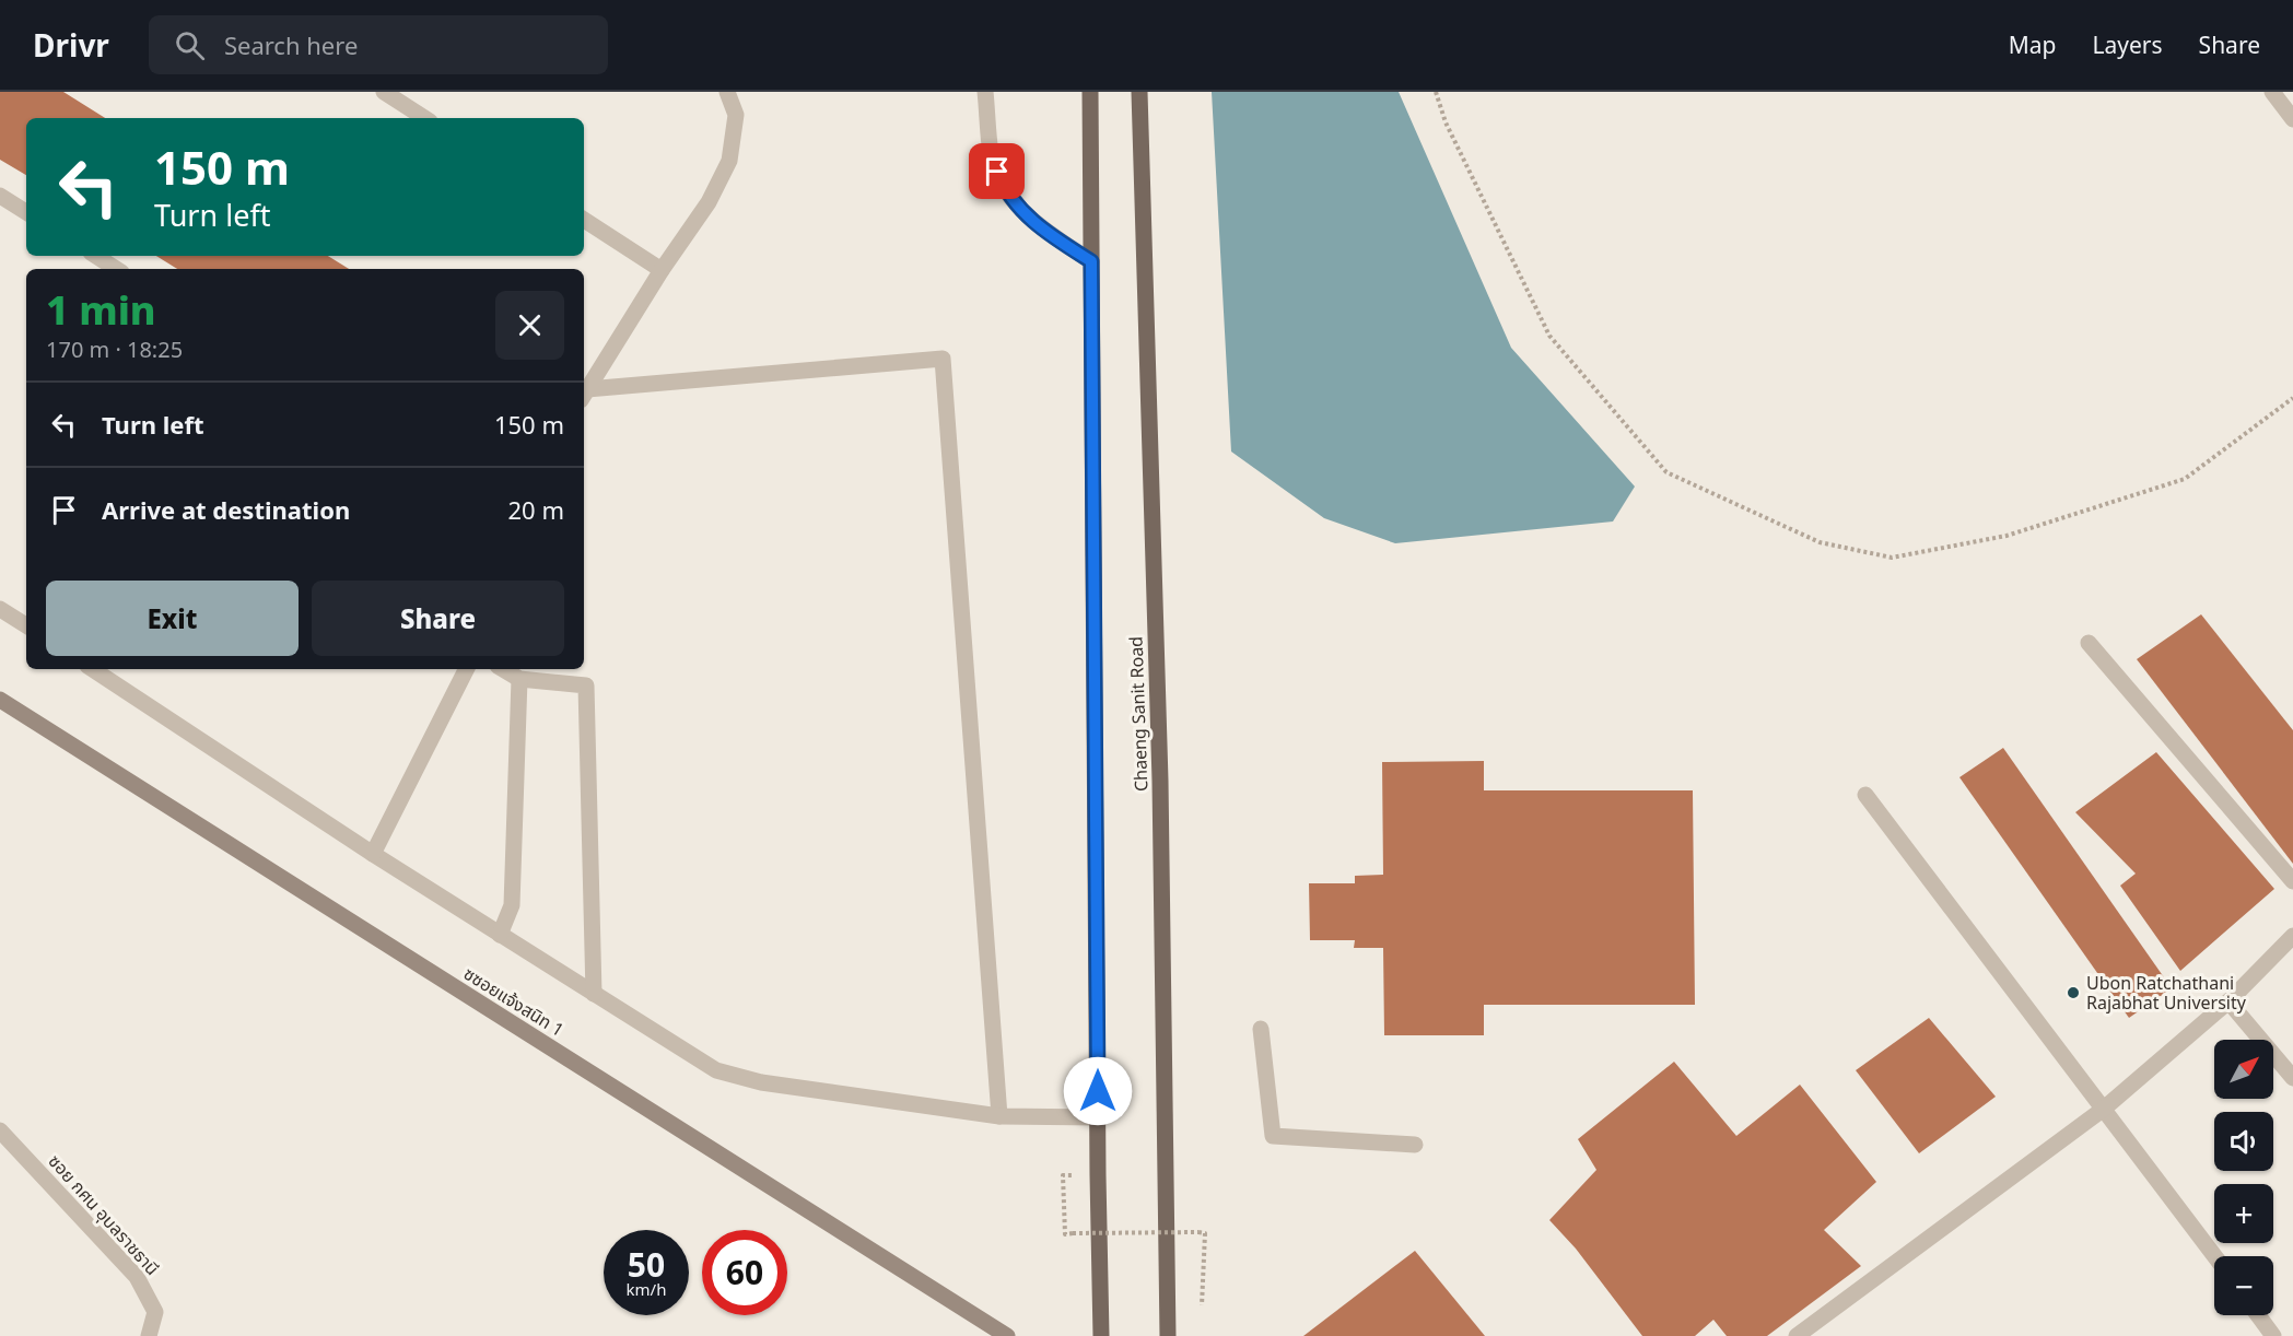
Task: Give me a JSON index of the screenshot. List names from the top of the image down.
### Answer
{
  "streets": {
    "main road": ["Chaeng Sanit Road"],
    "street": ["ซซอยแจ้งสนิท 1", "ซอย กศน อุบลราชธานี"]
  },
  "places": ["Ubon Ratchathani Rajabhat University"],
  "north": "top right",
  "page": {
    "header": "Drivr",
    "search": "Search here",
    "nav": ["Map", "Layers", "Share"],
    "turn": ["150 m", "Turn left"],
    "heading": ["1 min", "170 m · 18:25"],
    "list": [
      {
        "name": "Turn left",
        "value": "150 m"
      },
      {
        "name": "Arrive at destination",
        "value": "20 m"
      }
    ],
    "buttons": ["Exit", "Share"],
    "map_buttons": ["+", "−"],
    "speed": "50 km/h",
    "limit": "60"
  }
}
